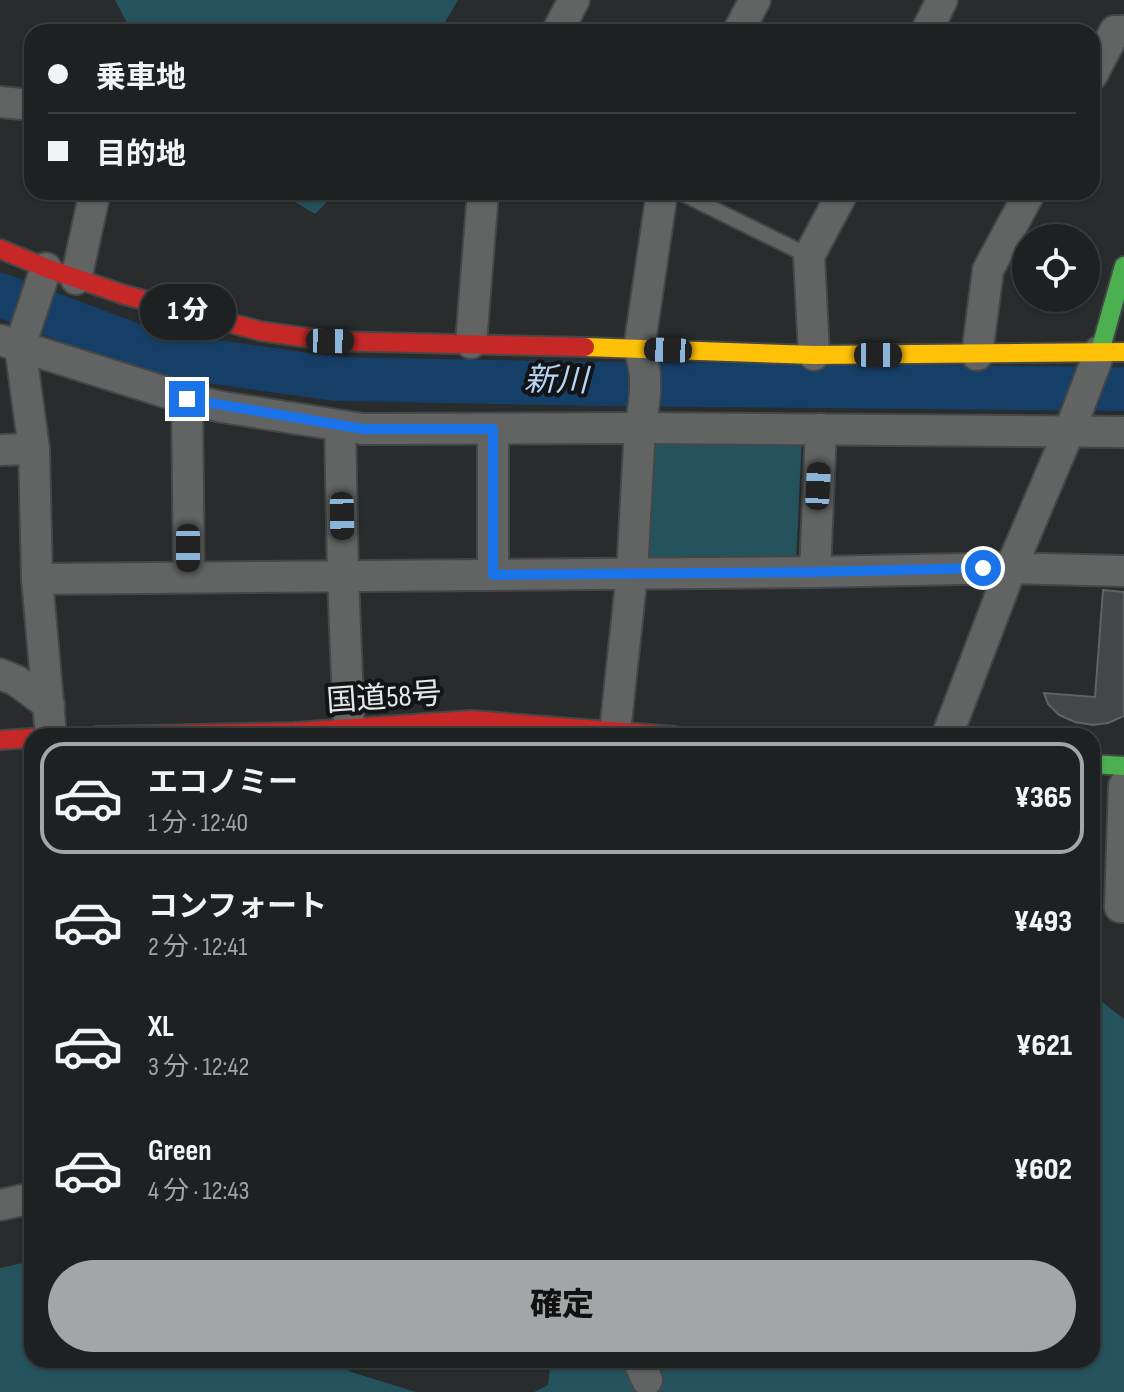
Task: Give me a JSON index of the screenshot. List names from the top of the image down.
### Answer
{
  "streets": {
    "main road": ["国道58号"]
  },
  "water": ["新川"],
  "page": {
    "banner": ["乗車地", "目的地"],
    "bubble": "1 分",
    "list": [
      {
        "name": "エコノミー",
        "note": "1 分 · 12:40",
        "value": "¥365"
      },
      {
        "name": "コンフォート",
        "note": "2 分 · 12:41",
        "value": "¥493"
      },
      {
        "name": "XL",
        "note": "3 分 · 12:42",
        "value": "¥621"
      },
      {
        "name": "Green",
        "note": "4 分 · 12:43",
        "value": "¥602"
      }
    ],
    "buttons": "確定"
  }
}
